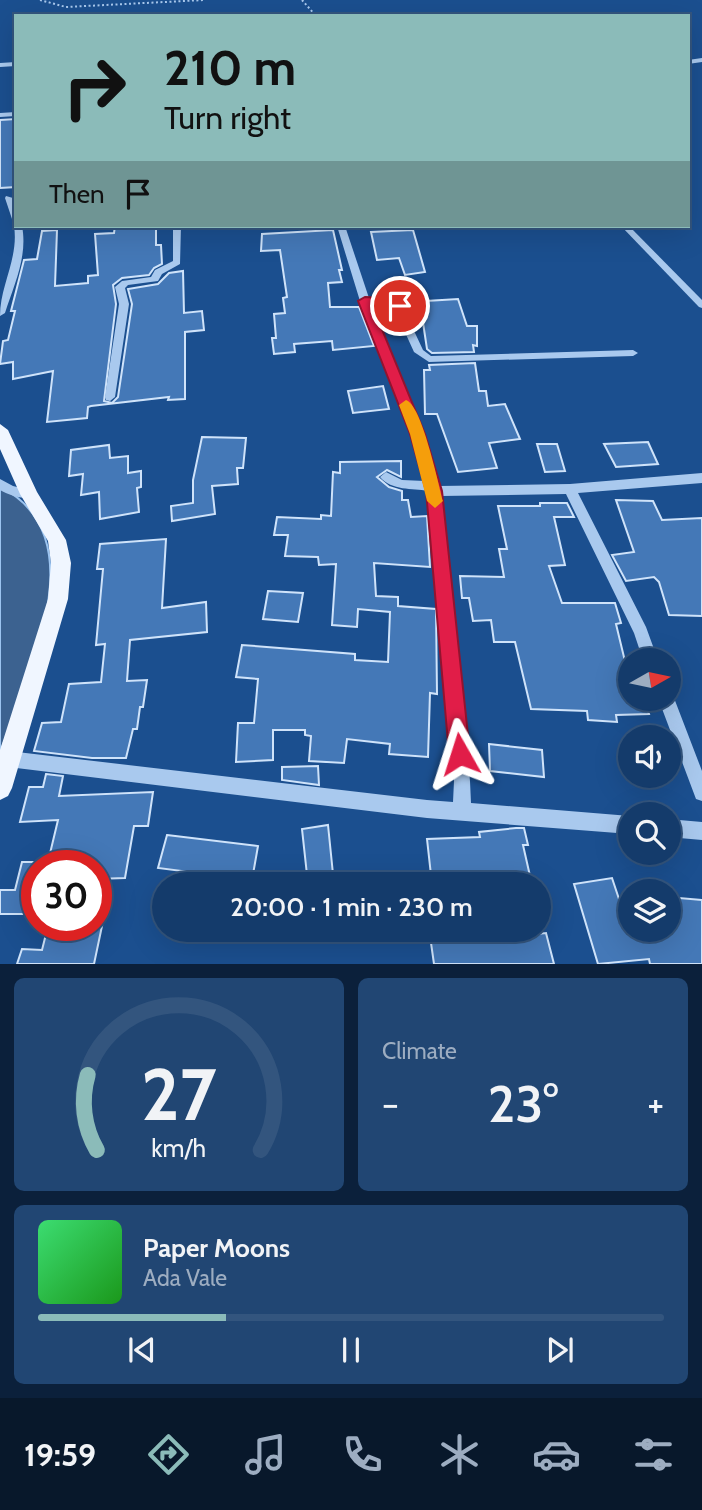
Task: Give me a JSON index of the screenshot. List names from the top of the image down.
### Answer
{
  "north": "right",
  "page": {
    "turn": ["210 m", "Turn right"],
    "then": "Then",
    "limit": "30",
    "trip": "20:00 · 1 min · 230 m",
    "tile": "Climate",
    "heat": ["−", "23°", "+"],
    "song": ["Paper Moons", "Ada Vale"],
    "tabs": "19:59",
    "gauge": ["27", "km/h"]
  }
}
